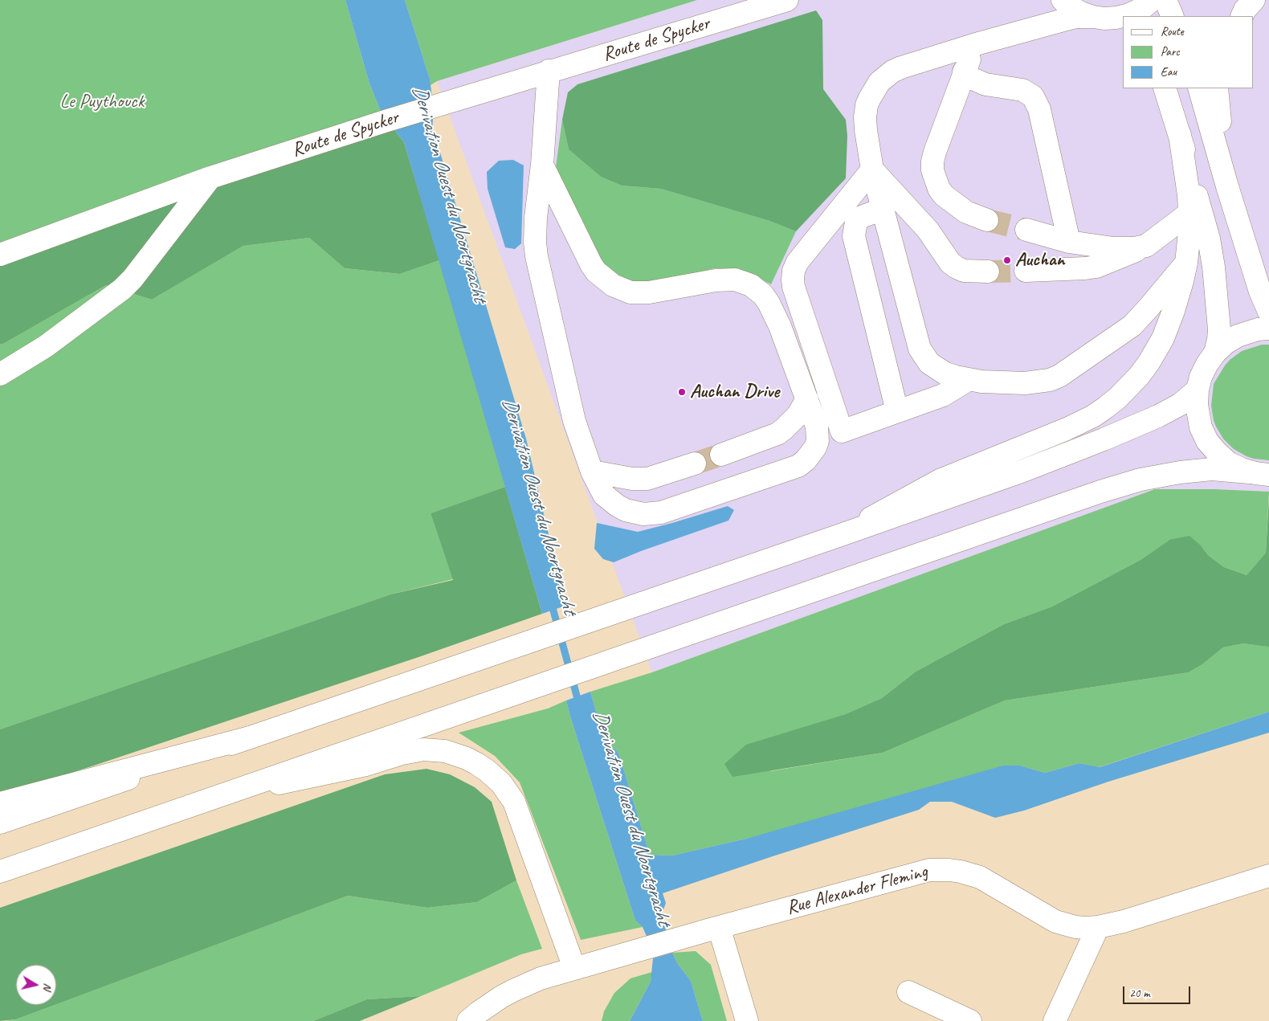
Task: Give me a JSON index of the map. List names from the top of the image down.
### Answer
{
  "streets": {
    "main road": ["Route de Spycker", "Rue Alexander Fleming"]
  },
  "water": ["Derivation Ouest du Noortgracht"],
  "parks": ["Le Puythouck"],
  "places": ["Auchan", "Auchan Drive"],
  "legend": ["Route", "Parc", "Eau"],
  "scale_bar": "20 m",
  "north": "right"
}
